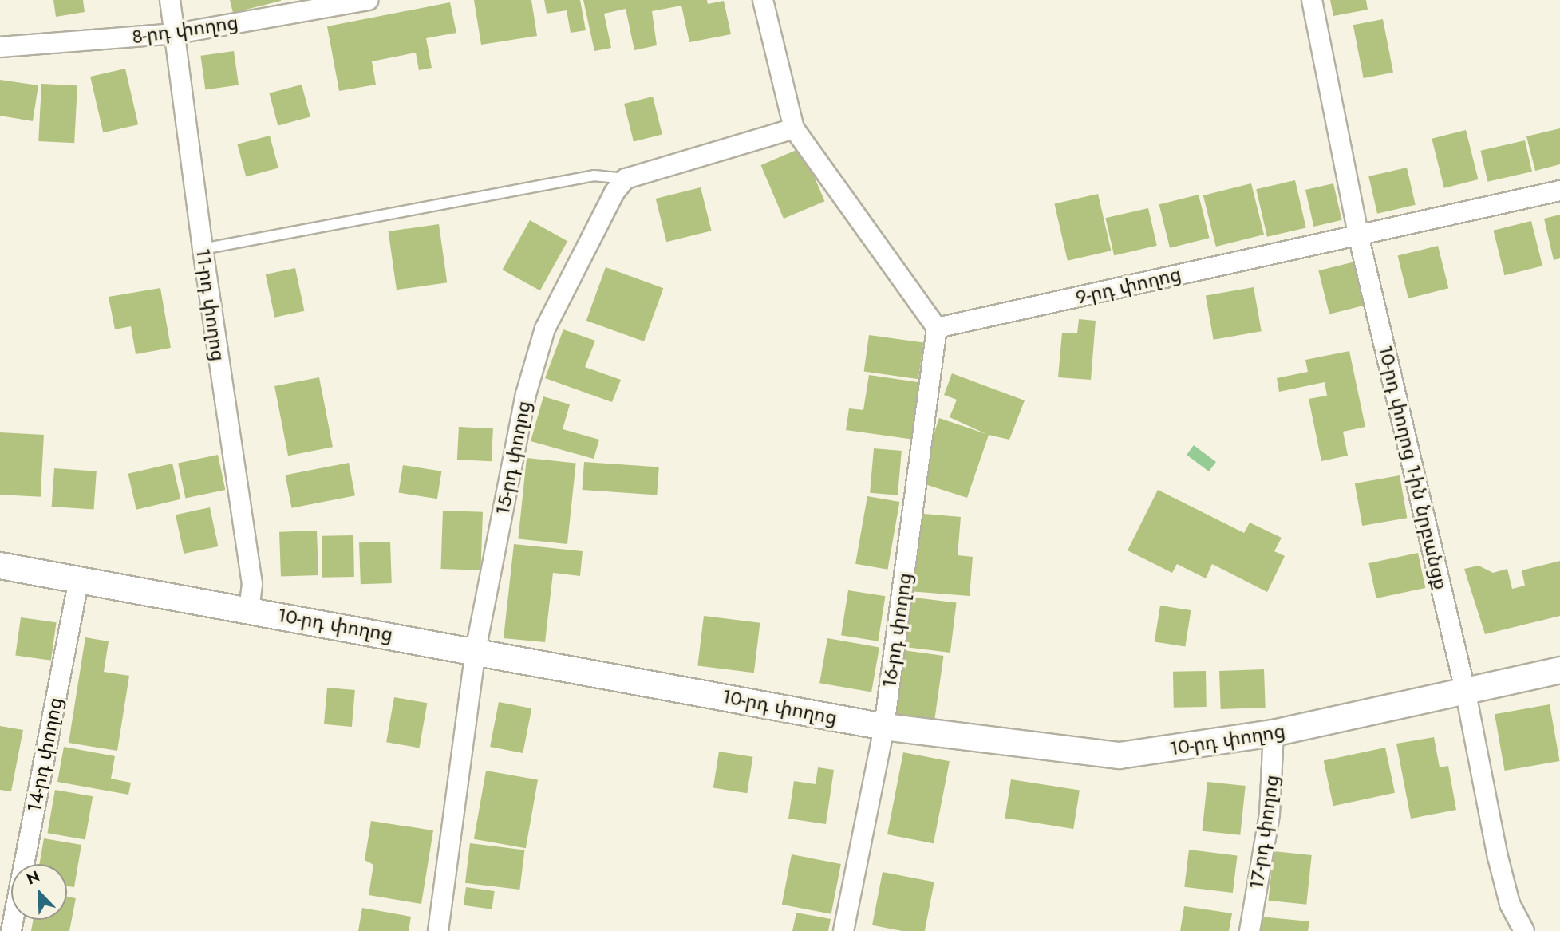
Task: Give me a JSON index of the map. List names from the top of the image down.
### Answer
{
  "streets": {
    "street": [
      "8-րդ փողոց",
      "9-րդ փողոց",
      "11-րդ փողոց",
      "15-րդ փողոց",
      "10-րդ փողոց 1-ին նրբանցք",
      "10-րդ փողոց",
      "16-րդ փողոց",
      "14-րդ փողոց",
      "17-րդ փողոց"
    ]
  },
  "crossings": [
    ["8-րդ փողոց", "11-րդ փողոց"],
    ["9-րդ փողոց", "10-րդ փողոց 1-ին նրբանցք"],
    ["9-րդ փողոց", "16-րդ փողոց"],
    ["11-րդ փողոց", "10-րդ փողոց"],
    ["15-րդ փողոց", "10-րդ փողոց"],
    ["10-րդ փողոց 1-ին նրբանցք", "10-րդ փողոց"],
    ["10-րդ փողոց", "16-րդ փողոց"],
    ["10-րդ փողոց", "14-րդ փողոց"],
    ["10-րդ փողոց", "17-րդ փողոց"]
  ],
  "north": "top left"
}
